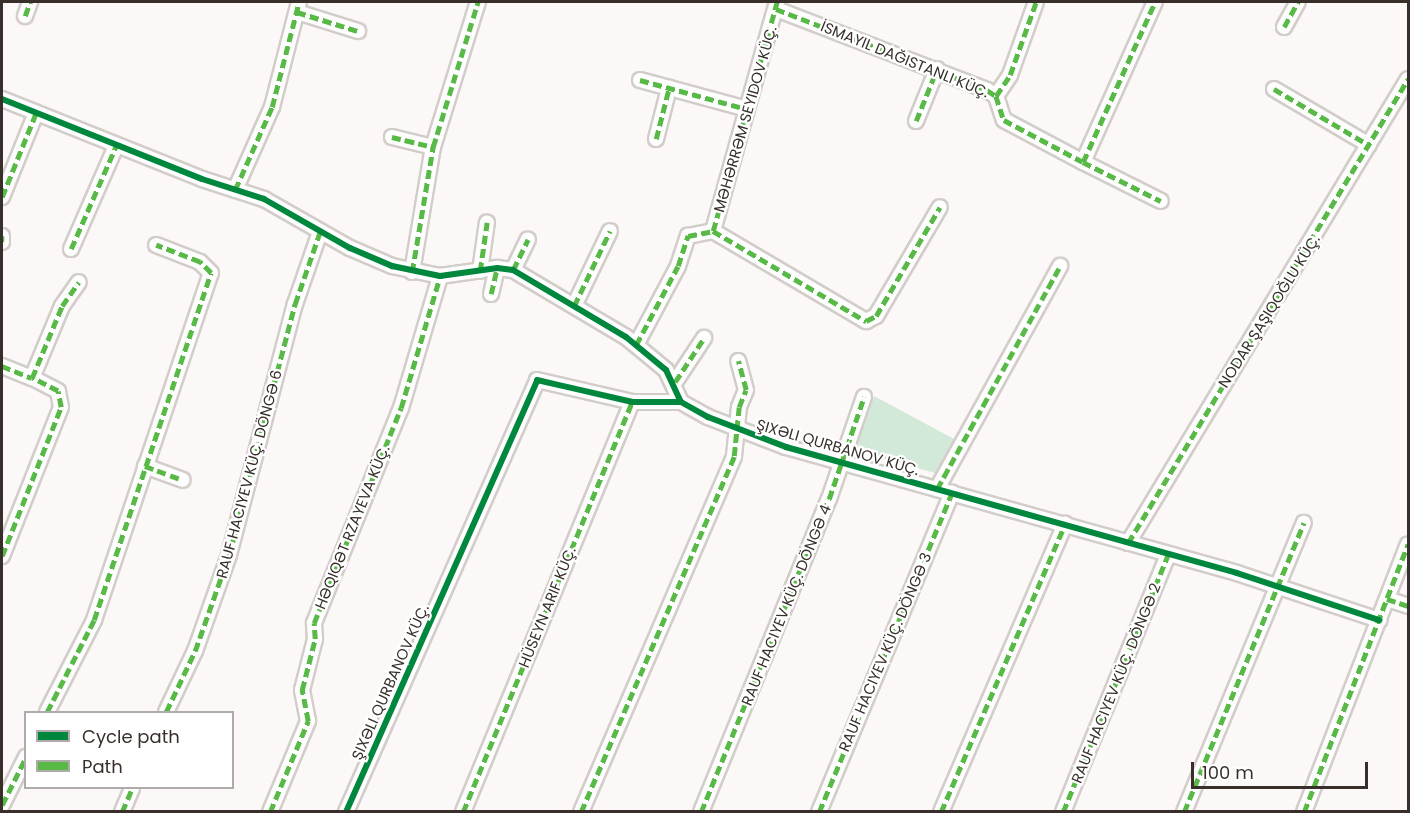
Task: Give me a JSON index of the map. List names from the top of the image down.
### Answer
{
  "streets": {
    "street": ["MƏHƏRRƏM SEYIDOV KÜÇ.", "HƏQIQƏT RZAYEVA KÜÇ.", "HÜSEYN ARIF KÜÇ."],
    "cycle path": ["ŞIXƏLI QURBANOV KÜÇ."]
  },
  "legend": ["Cycle path", "Path"],
  "scale_bar": "100 m"
}
